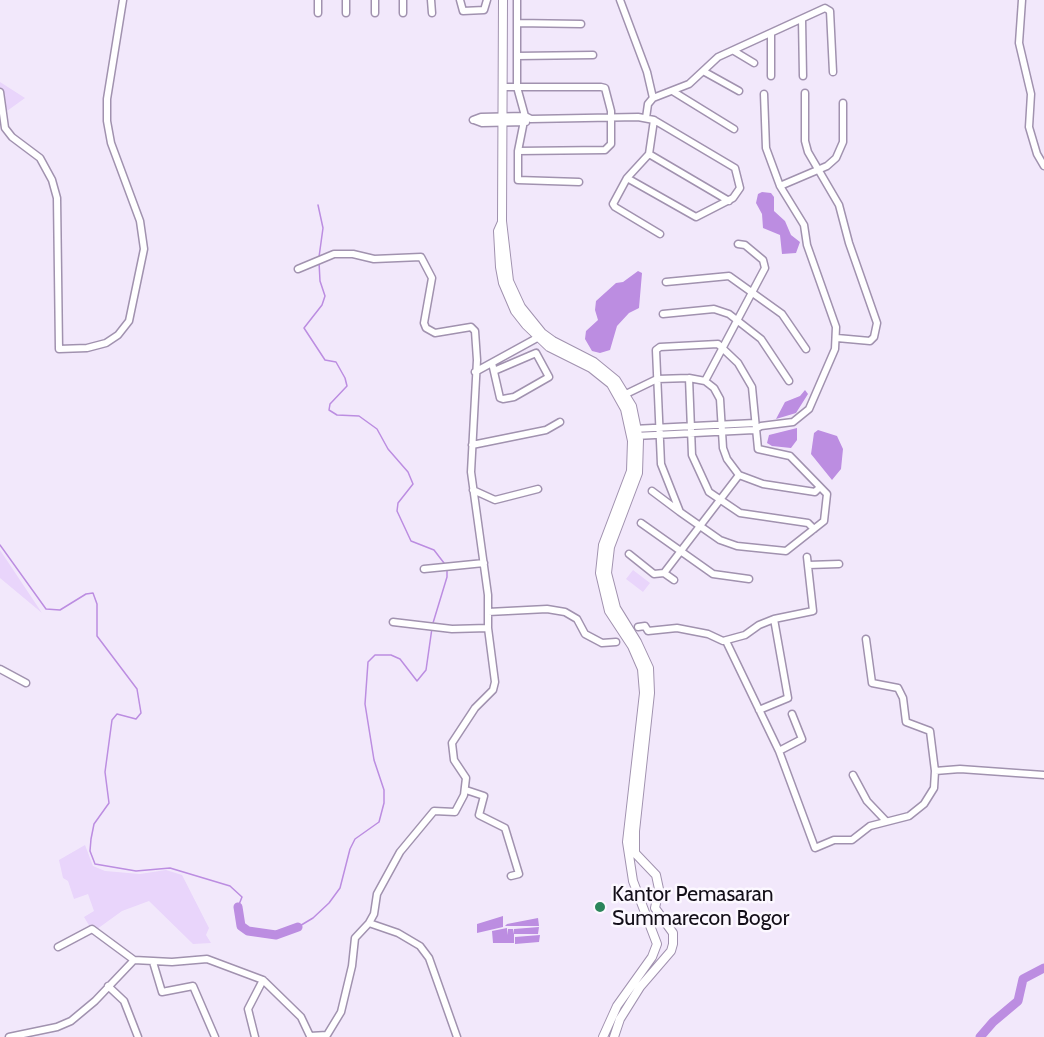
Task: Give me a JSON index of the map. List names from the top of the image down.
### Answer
{
  "places": ["Kantor Pemasaran Summarecon Bogor"]
}
